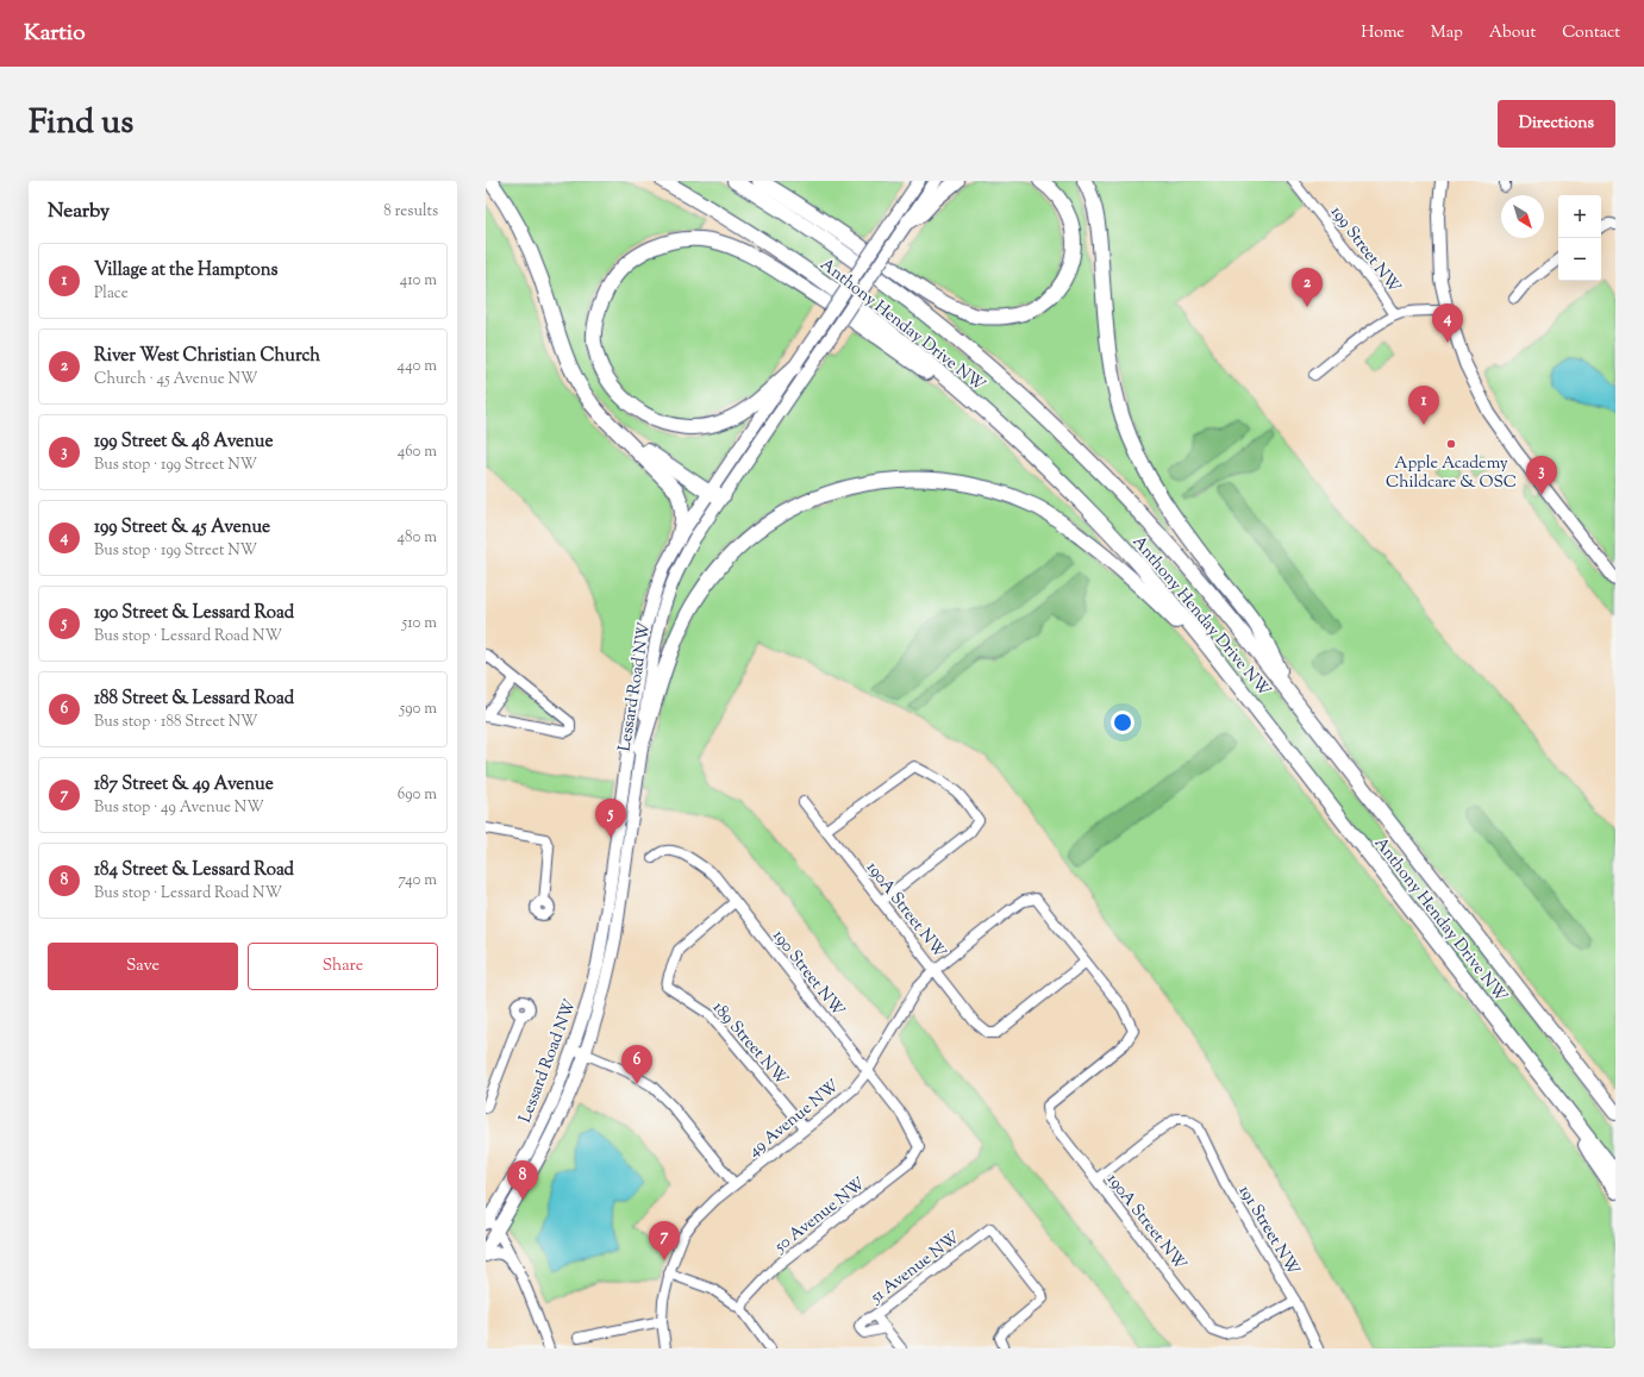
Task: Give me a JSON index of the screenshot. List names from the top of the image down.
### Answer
{
  "streets": {
    "highway": ["Anthony Henday Drive NW"],
    "main road": ["Lessard Road NW"],
    "street": [
      "199 Street NW",
      "190A Street NW",
      "190 Street NW",
      "189 Street NW",
      "49 Avenue NW",
      "50 Avenue NW",
      "191 Street NW",
      "51 Avenue NW"
    ]
  },
  "crossings": [
    ["190A Street NW", "49 Avenue NW"],
    ["190A Street NW", "191 Street NW"],
    ["190 Street NW", "189 Street NW"],
    ["190 Street NW", "49 Avenue NW"],
    ["190 Street NW", "50 Avenue NW"],
    ["189 Street NW", "49 Avenue NW"]
  ],
  "places": ["Apple Academy Childcare & OSC"],
  "north": "bottom right",
  "page": {
    "header": "Kartio",
    "nav": [
      "Home",
      "Map",
      "About",
      "Contact"
    ],
    "title": "Find us",
    "buttons": [
      "Directions",
      ["Save", "Share"]
    ],
    "heading": ["Nearby", "8 results"],
    "map_buttons": ["+", "−"],
    "list": [
      {
        "mark": "1",
        "name": "Village at the Hamptons",
        "note": "Place",
        "value": "410 m"
      },
      {
        "mark": "2",
        "name": "River West Christian Church",
        "note": "Church · 45 Avenue NW",
        "value": "440 m"
      },
      {
        "mark": "3",
        "name": "199 Street & 48 Avenue",
        "note": "Bus stop · 199 Street NW",
        "value": "460 m"
      },
      {
        "mark": "4",
        "name": "199 Street & 45 Avenue",
        "note": "Bus stop · 199 Street NW",
        "value": "480 m"
      },
      {
        "mark": "5",
        "name": "190 Street & Lessard Road",
        "note": "Bus stop · Lessard Road NW",
        "value": "510 m"
      },
      {
        "mark": "6",
        "name": "188 Street & Lessard Road",
        "note": "Bus stop · 188 Street NW",
        "value": "590 m"
      },
      {
        "mark": "7",
        "name": "187 Street & 49 Avenue",
        "note": "Bus stop · 49 Avenue NW",
        "value": "690 m"
      },
      {
        "mark": "8",
        "name": "184 Street & Lessard Road",
        "note": "Bus stop · Lessard Road NW",
        "value": "740 m"
      }
    ],
    "pins": [
      "2",
      "4",
      "1",
      "3",
      "5",
      "6",
      "8",
      "7"
    ]
  }
}
